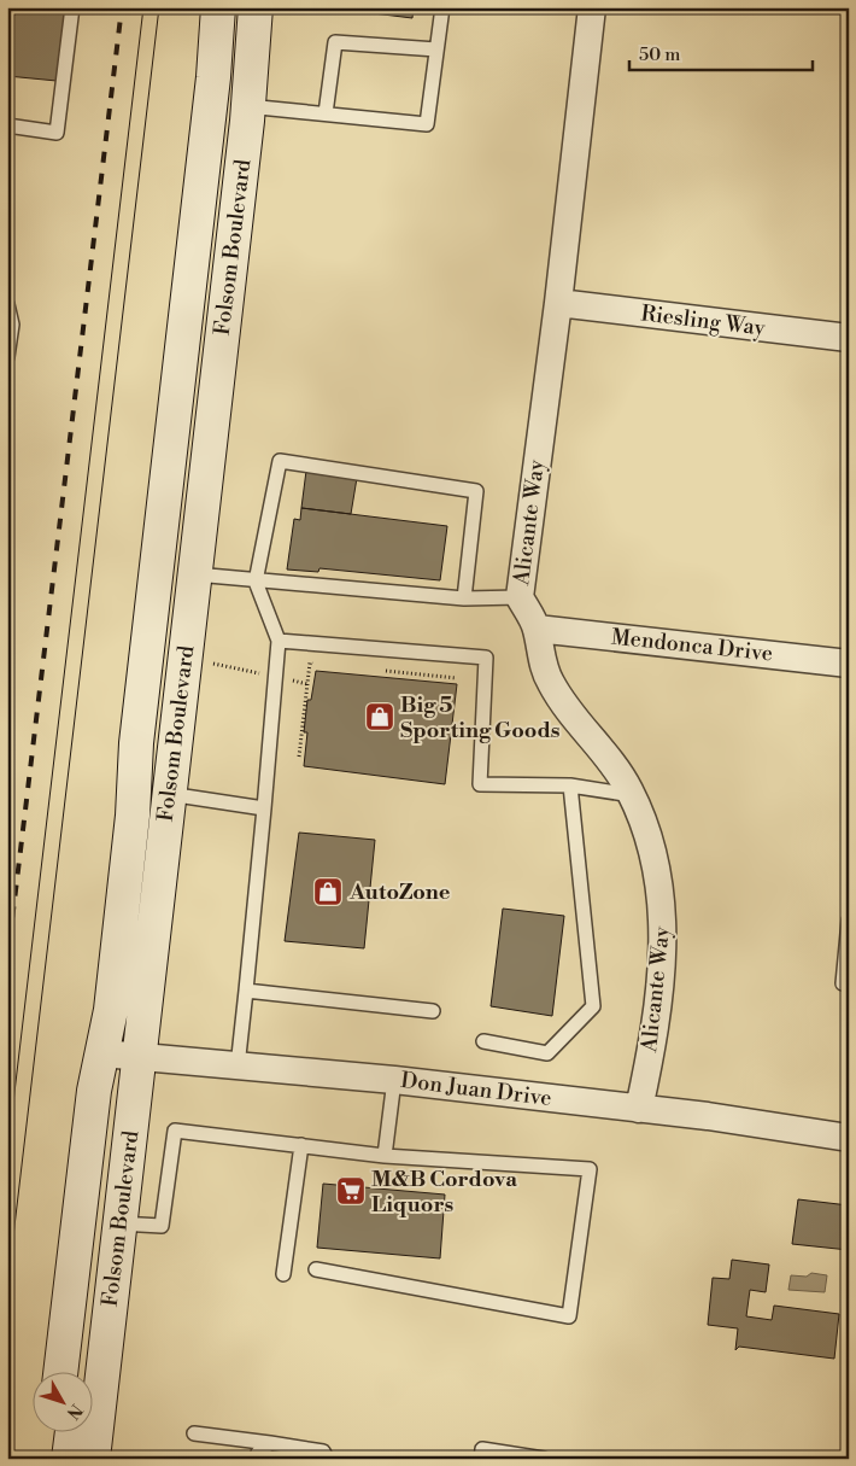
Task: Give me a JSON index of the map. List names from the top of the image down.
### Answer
{
  "streets": {
    "main road": ["Folsom Boulevard"],
    "street": [
      "Riesling Way",
      "Alicante Way",
      "Mendonca Drive",
      "Don Juan Drive"
    ]
  },
  "crossings": [
    ["Folsom Boulevard", "Don Juan Drive"],
    ["Riesling Way", "Alicante Way"],
    ["Alicante Way", "Mendonca Drive"],
    ["Alicante Way", "Don Juan Drive"]
  ],
  "places": {
    "shop": ["Big 5 Sporting Goods", "AutoZone"],
    "supermarket": ["M&B Cordova Liquors"]
  },
  "scale_bar": "50 m",
  "north": "bottom right"
}
